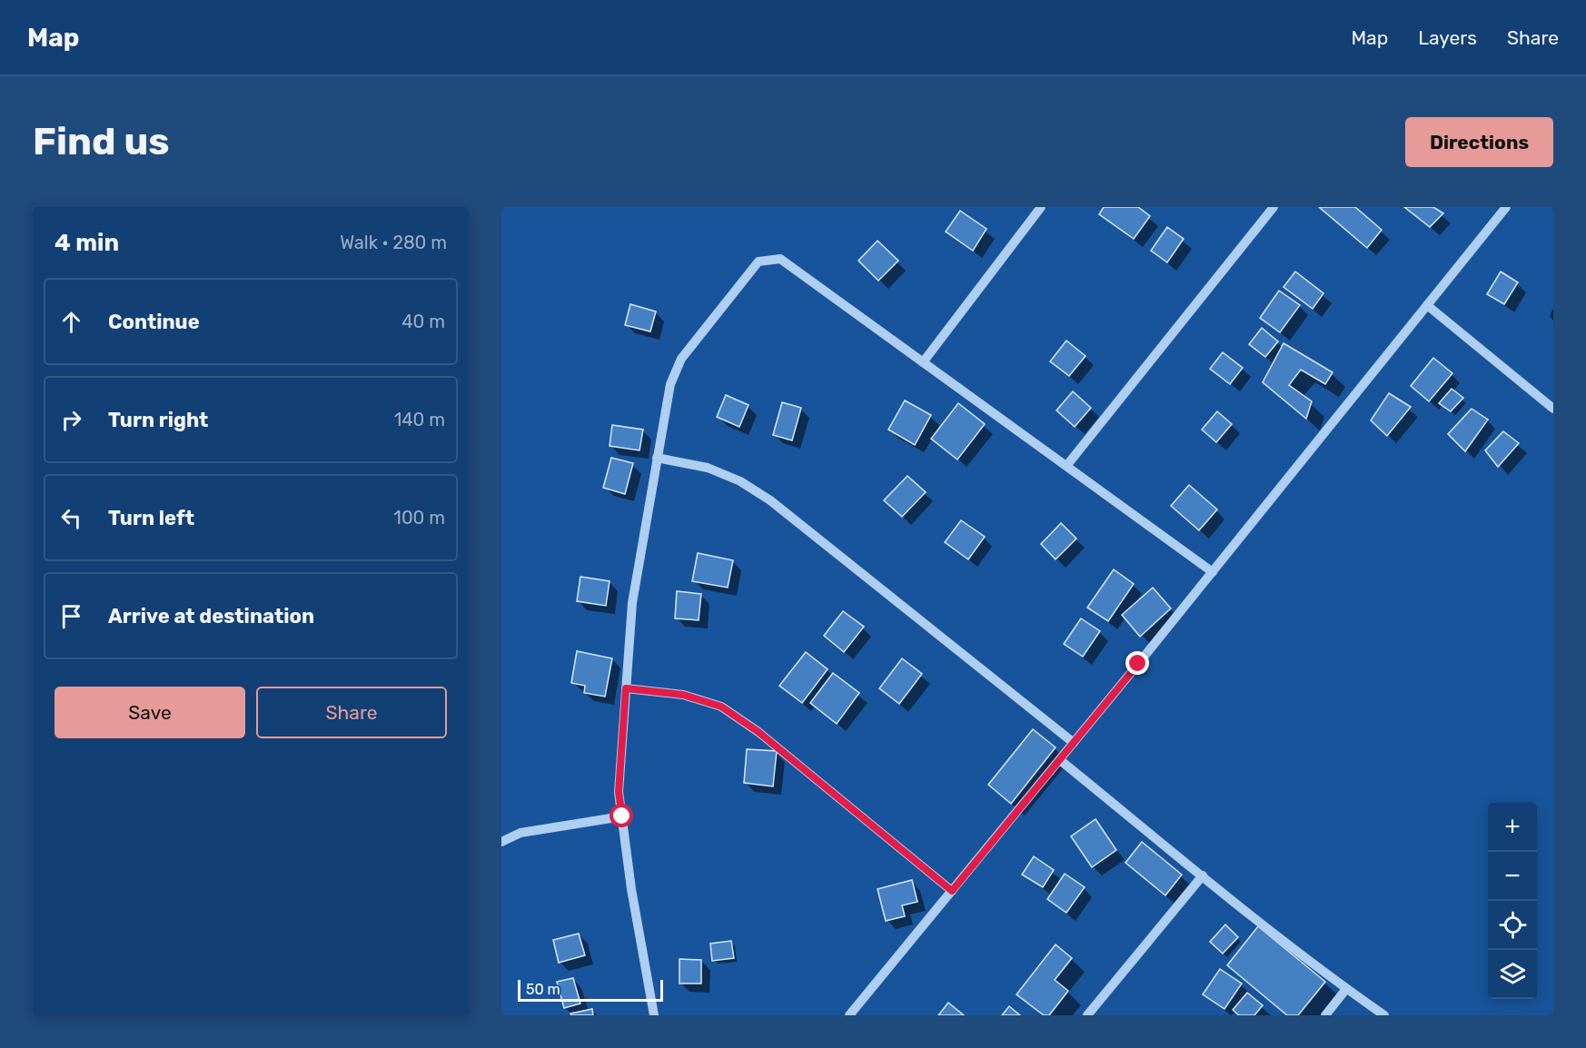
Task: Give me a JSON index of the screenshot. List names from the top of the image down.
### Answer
{
  "scale_bar": "50 m",
  "page": {
    "header": "Map",
    "nav": ["Map", "Layers", "Share"],
    "buttons": [
      "Directions",
      ["Save", "Share"]
    ],
    "title": "Find us",
    "heading": ["4 min", "Walk · 280 m"],
    "list": [
      ["Continue", "40 m"],
      ["Turn right", "140 m"],
      ["Turn left", "100 m"],
      "Arrive at destination"
    ],
    "map_buttons": ["+", "−"],
    "scale": "50 m"
  }
}
